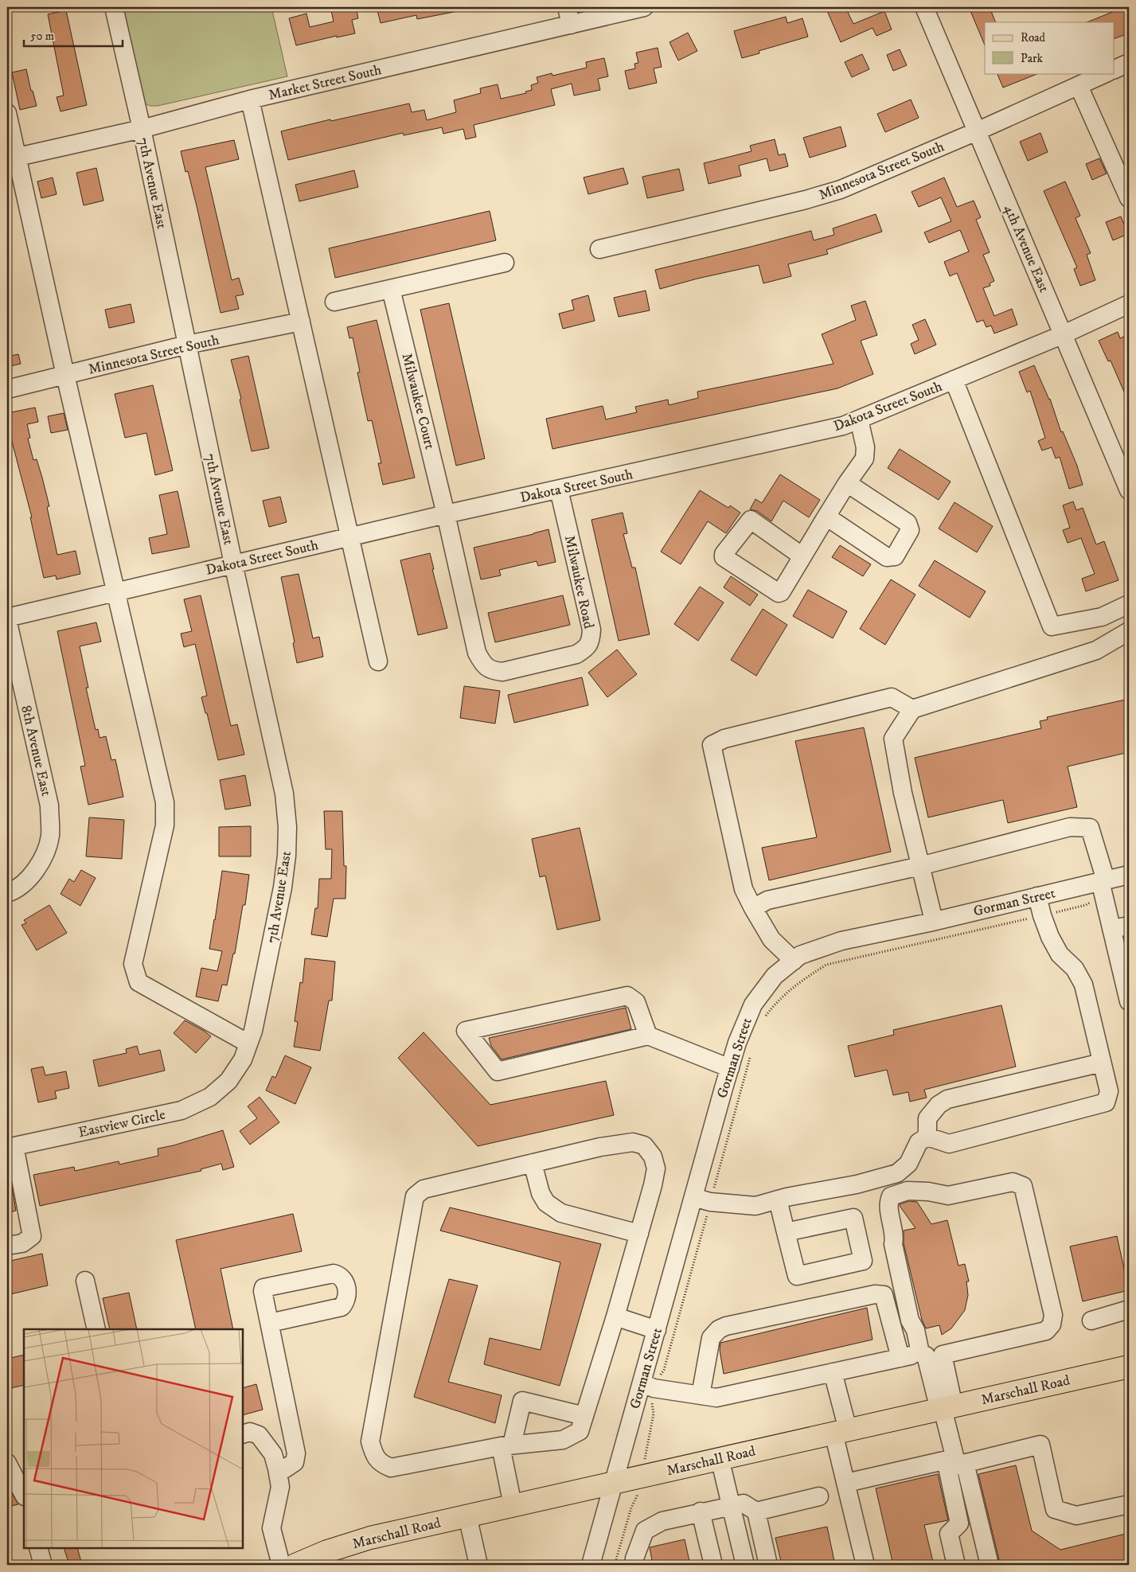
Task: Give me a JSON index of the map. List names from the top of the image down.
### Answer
{
  "streets": {
    "main road": ["Marschall Road"],
    "street": [
      "Market Street South",
      "Minnesota Street South",
      "7th Avenue East",
      "4th Avenue East",
      "Milwaukee Court",
      "Dakota Street South",
      "Milwaukee Road",
      "8th Avenue East",
      "Gorman Street",
      "Eastview Circle"
    ]
  },
  "crossings": [
    ["Market Street South", "7th Avenue East"],
    ["Minnesota Street South", "7th Avenue East"],
    ["Minnesota Street South", "4th Avenue East"],
    ["7th Avenue East", "Dakota Street South"],
    ["7th Avenue East", "Eastview Circle"],
    ["4th Avenue East", "Dakota Street South"],
    ["Milwaukee Court", "Dakota Street South"],
    ["Milwaukee Court", "Milwaukee Road"],
    ["Dakota Street South", "Milwaukee Road"],
    ["Dakota Street South", "8th Avenue East"],
    ["Gorman Street", "Marschall Road"]
  ],
  "legend": ["Road", "Park"],
  "scale_bar": "50 m"
}
